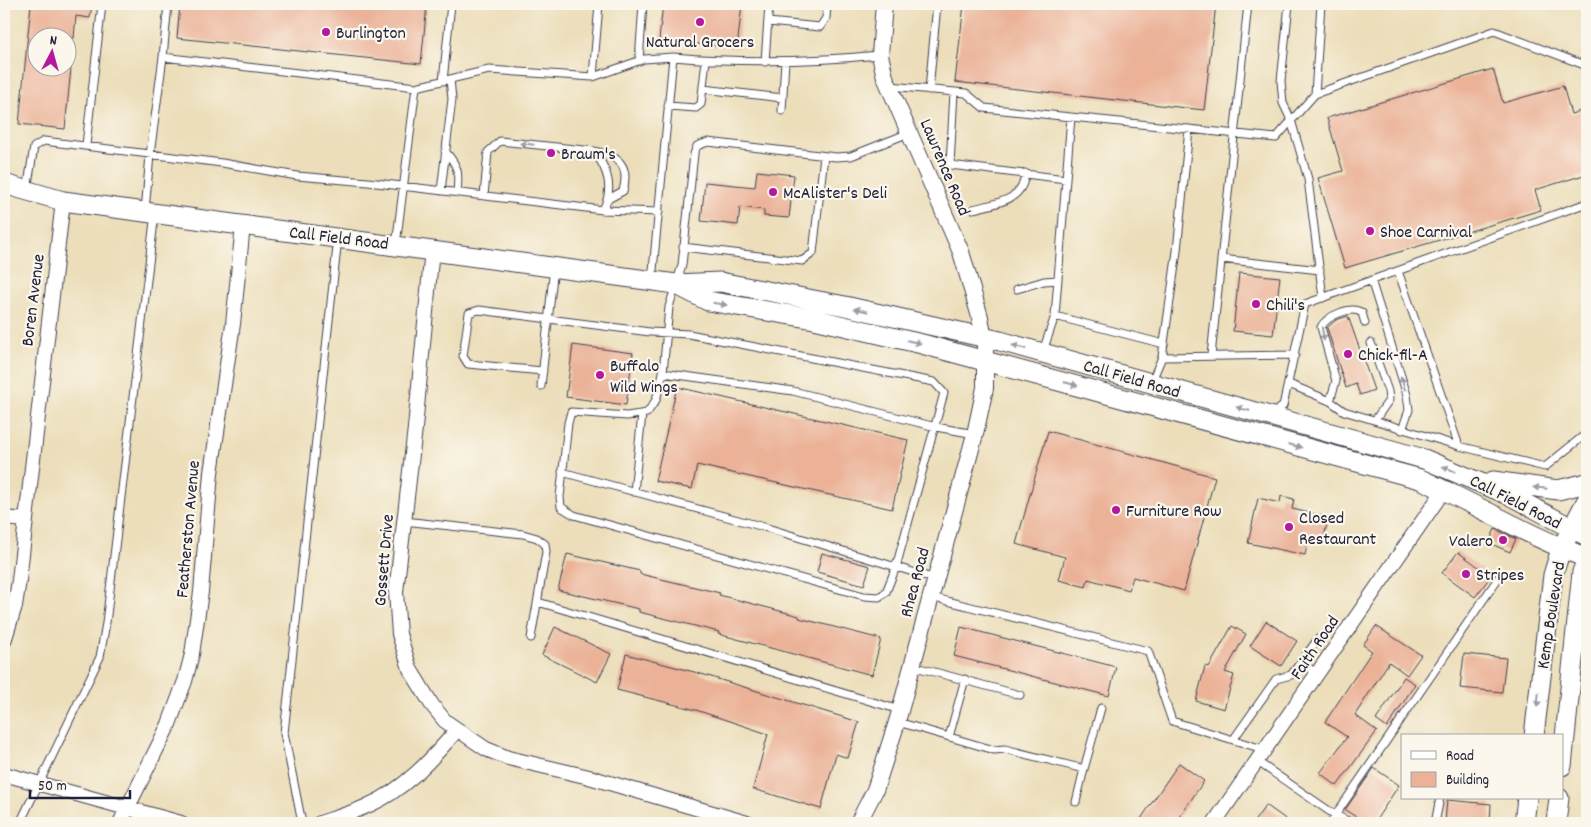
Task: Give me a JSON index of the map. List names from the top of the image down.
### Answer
{
  "streets": {
    "main road": ["Call Field Road", "Kemp Boulevard"],
    "street": [
      "Lawrence Road",
      "Boren Avenue",
      "Featherston Avenue",
      "Gossett Drive",
      "Rhea Road",
      "Faith Road"
    ]
  },
  "crossings": [
    ["Lawrence Road", "Call Field Road"],
    ["Lawrence Road", "Rhea Road"],
    ["Call Field Road", "Boren Avenue"],
    ["Call Field Road", "Featherston Avenue"],
    ["Call Field Road", "Gossett Drive"],
    ["Call Field Road", "Rhea Road"],
    ["Call Field Road", "Kemp Boulevard"],
    ["Call Field Road", "Faith Road"]
  ],
  "places": [
    "Natural Grocers",
    "Burlington",
    "Braum's",
    "McAlister's Deli",
    "Shoe Carnival",
    "Chili's",
    "Chick-fil-A",
    "Buffalo Wild Wings",
    "Furniture Row",
    "Closed Restaurant",
    "Valero",
    "Stripes"
  ],
  "legend": ["Road", "Building"],
  "scale_bar": "50 m",
  "north": "top"
}
